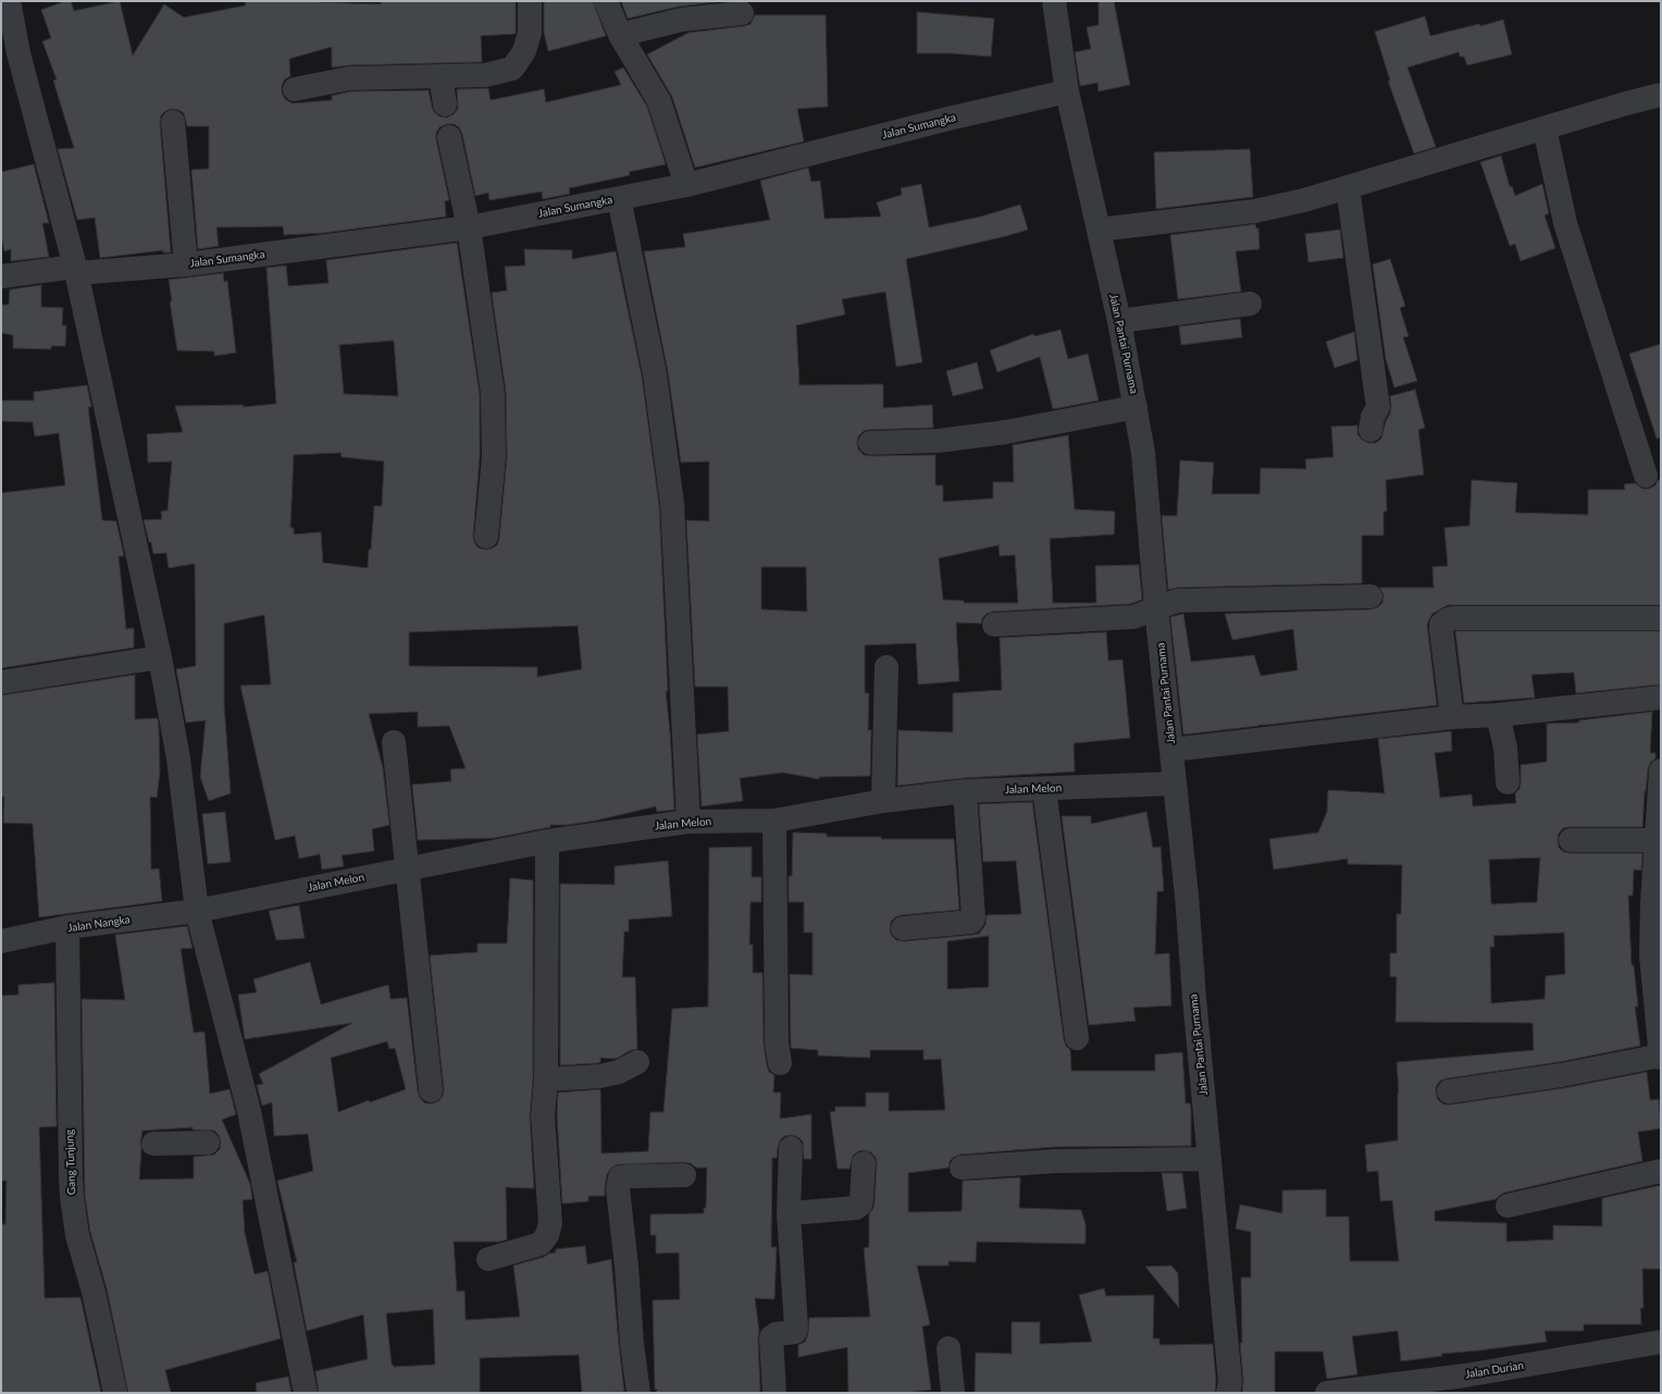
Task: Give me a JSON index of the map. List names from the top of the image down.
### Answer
{
  "streets": {
    "street": [
      "Jalan Sumangka",
      "Jalan Pantai Purnama",
      "Jalan Melon",
      "Jalan Nangka",
      "Gang Tunjung",
      "Jalan Durian"
    ]
  },
  "crossings": [
    ["Jalan Sumangka", "Jalan Pantai Purnama"],
    ["Jalan Pantai Purnama", "Jalan Melon"],
    ["Jalan Melon", "Jalan Nangka"],
    ["Jalan Nangka", "Gang Tunjung"]
  ]
}
